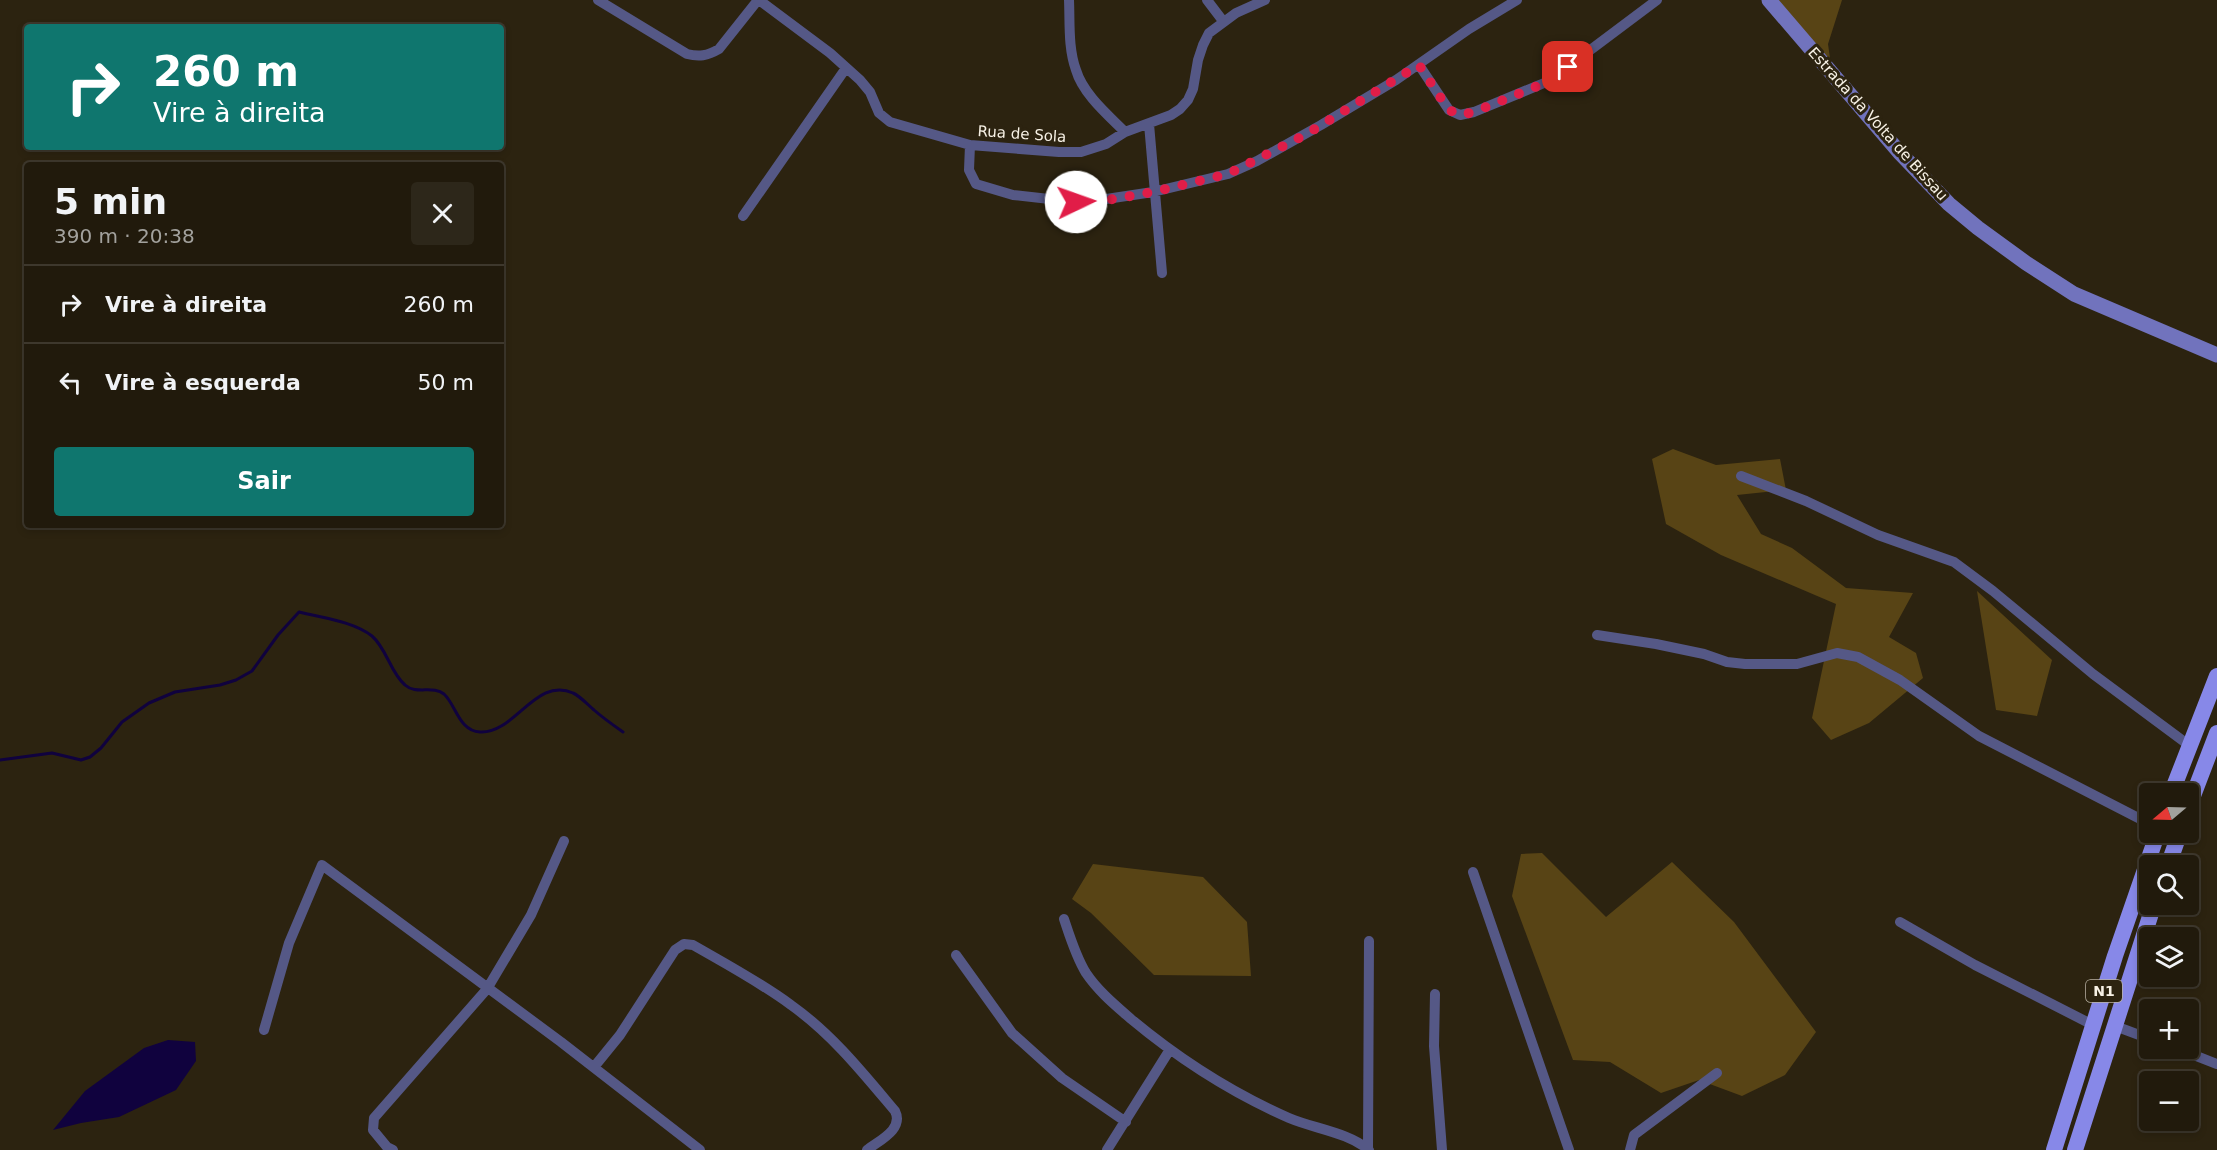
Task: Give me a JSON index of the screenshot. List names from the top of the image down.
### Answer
{
  "streets": {
    "main road": ["Estrada da Volta de Bissau", "N1"],
    "street": ["Rua de Sola"]
  },
  "north": "left",
  "page": {
    "turn": ["260 m", "Vire à direita"],
    "heading": ["5 min", "390 m · 20:38"],
    "list": [
      {
        "name": "Vire à direita",
        "value": "260 m"
      },
      {
        "name": "Vire à esquerda",
        "value": "50 m"
      }
    ],
    "buttons": "Sair",
    "map_buttons": ["+", "−"]
  }
}
